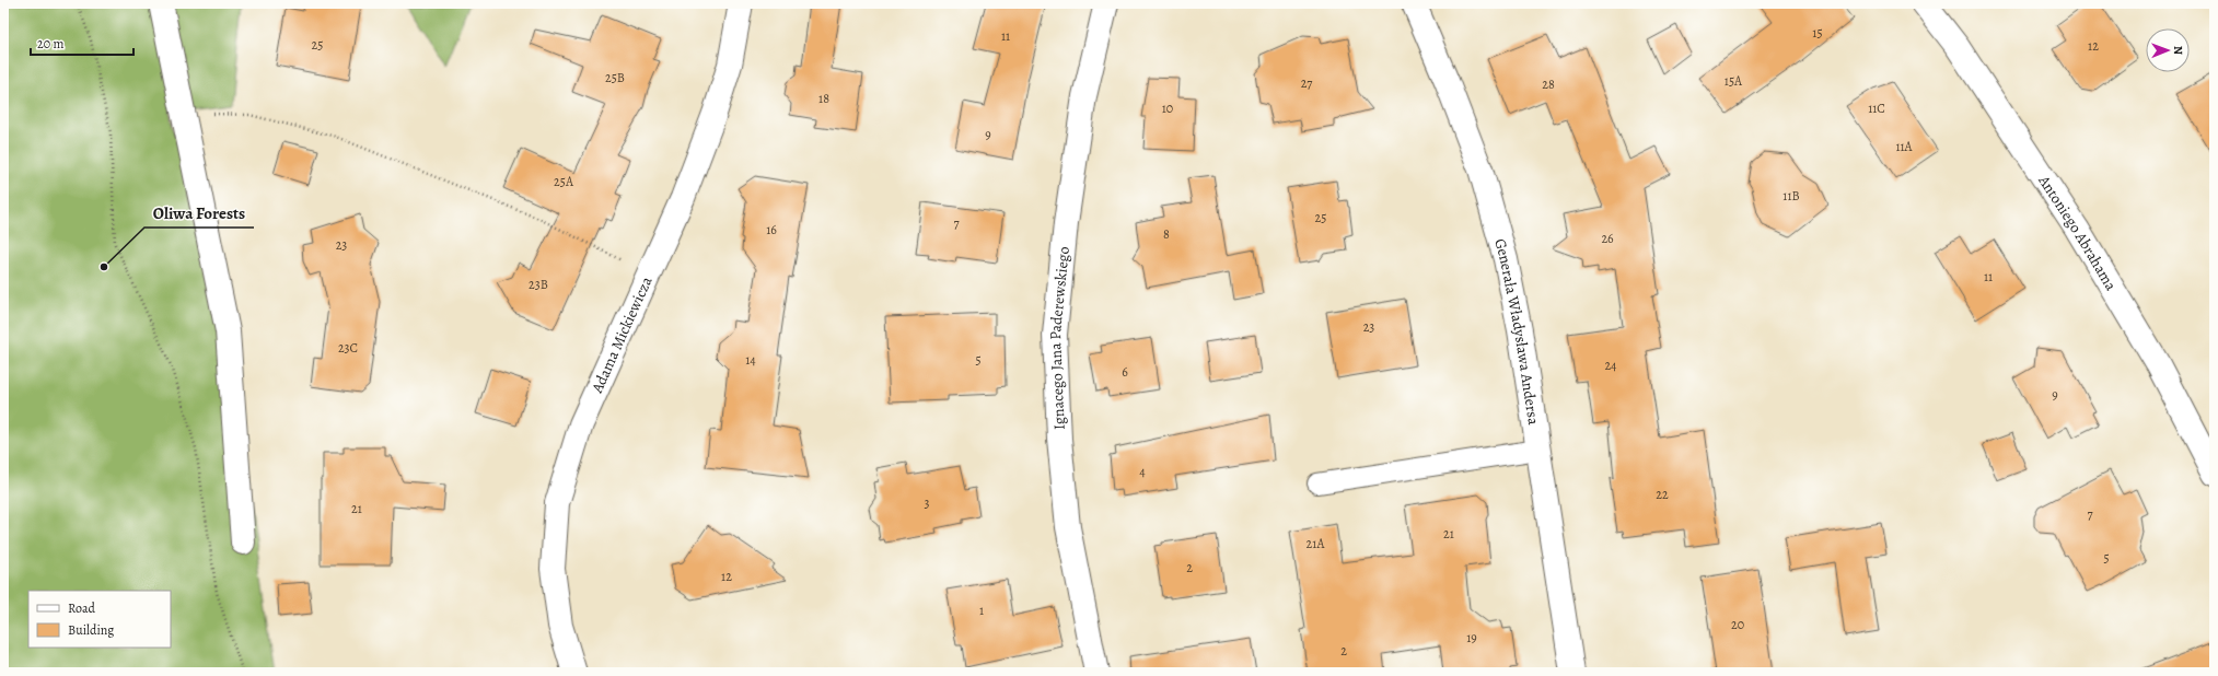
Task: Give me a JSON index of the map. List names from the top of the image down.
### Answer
{
  "streets": {
    "street": [
      "Antoniego Abrahama",
      "Generała Władysława Andersa",
      "Adama Mickiewicza",
      "Ignacego Jana Paderewskiego"
    ]
  },
  "places": ["Oliwa Forests"],
  "house_numbers": [
    "15",
    "11",
    "25",
    "12",
    "25B",
    "15A",
    "27",
    "28",
    "18",
    "10",
    "11C",
    "9",
    "11A",
    "25A",
    "11B",
    "25",
    "7",
    "16",
    "8",
    "26",
    "23",
    "11",
    "23B",
    "23",
    "23C",
    "14",
    "5",
    "24",
    "6",
    "9",
    "4",
    "22",
    "3",
    "21",
    "7",
    "21",
    "21A",
    "5",
    "2",
    "12",
    "1",
    "20",
    "19",
    "2"
  ],
  "legend": ["Road", "Building"],
  "scale_bar": "20 m",
  "north": "right"
}
